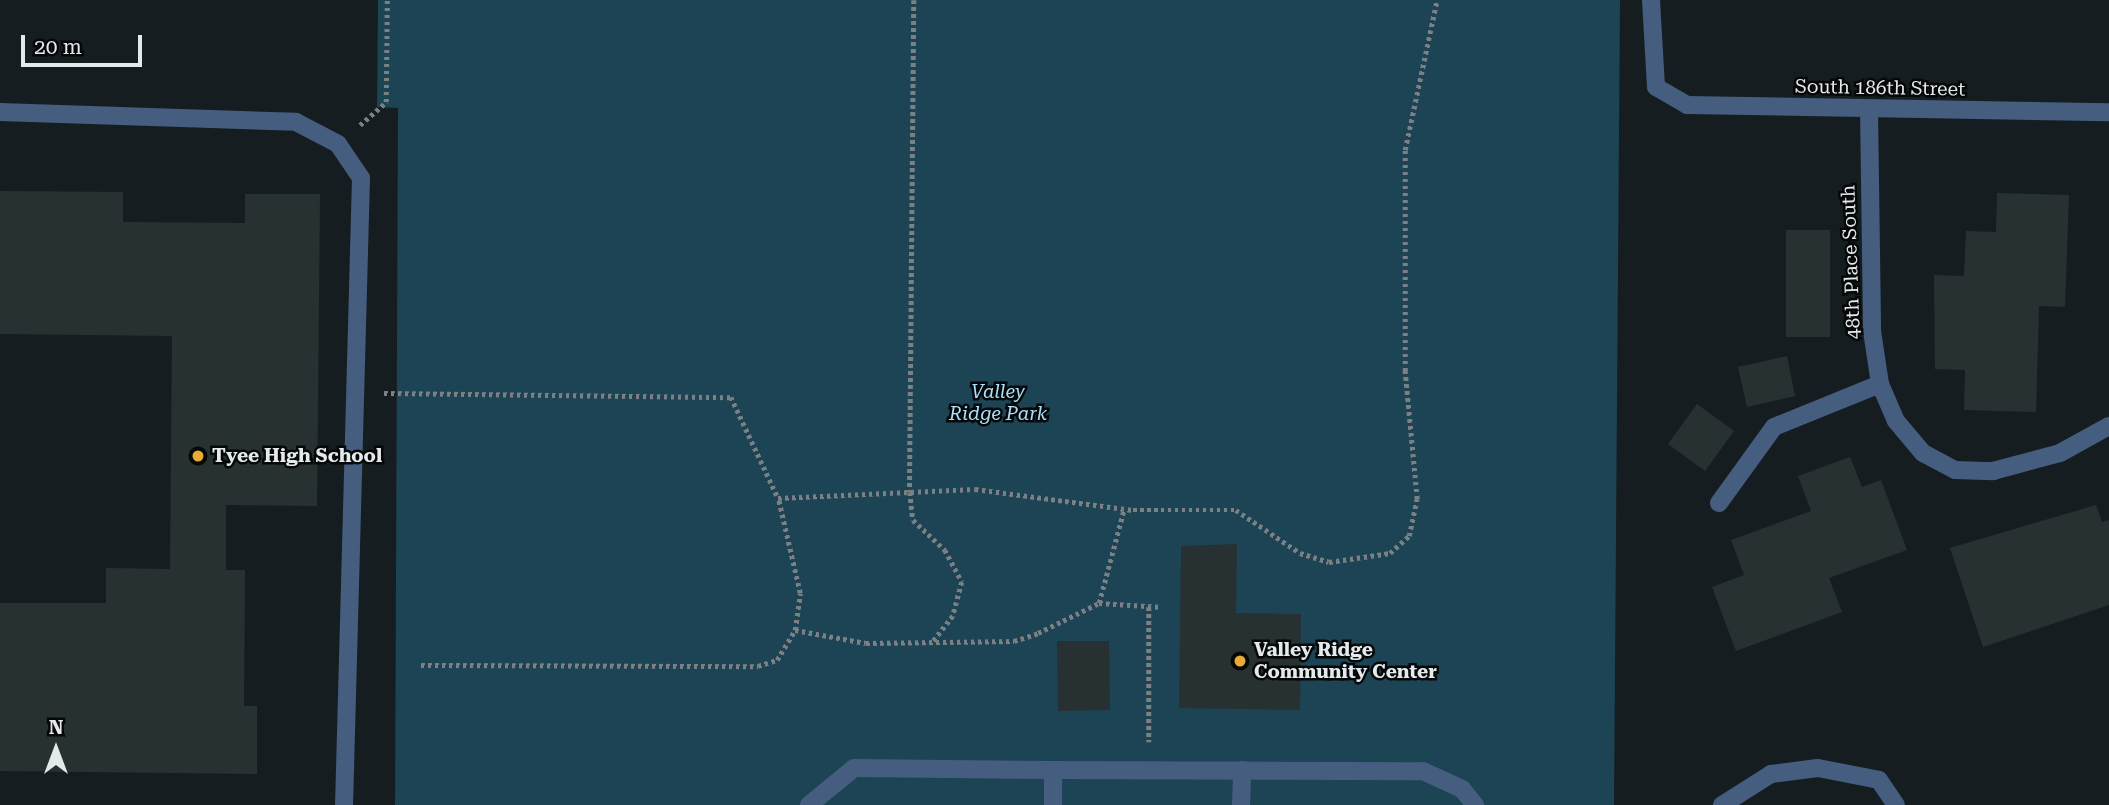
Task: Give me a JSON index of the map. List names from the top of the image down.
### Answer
{
  "streets": {
    "street": ["South 186th Street", "48th Place South"]
  },
  "crossings": [
    ["South 186th Street", "48th Place South"]
  ],
  "parks": ["Valley Ridge Park"],
  "places": ["Tyee High School", "Valley Ridge Community Center"],
  "scale_bar": "20 m",
  "north": "top"
}
